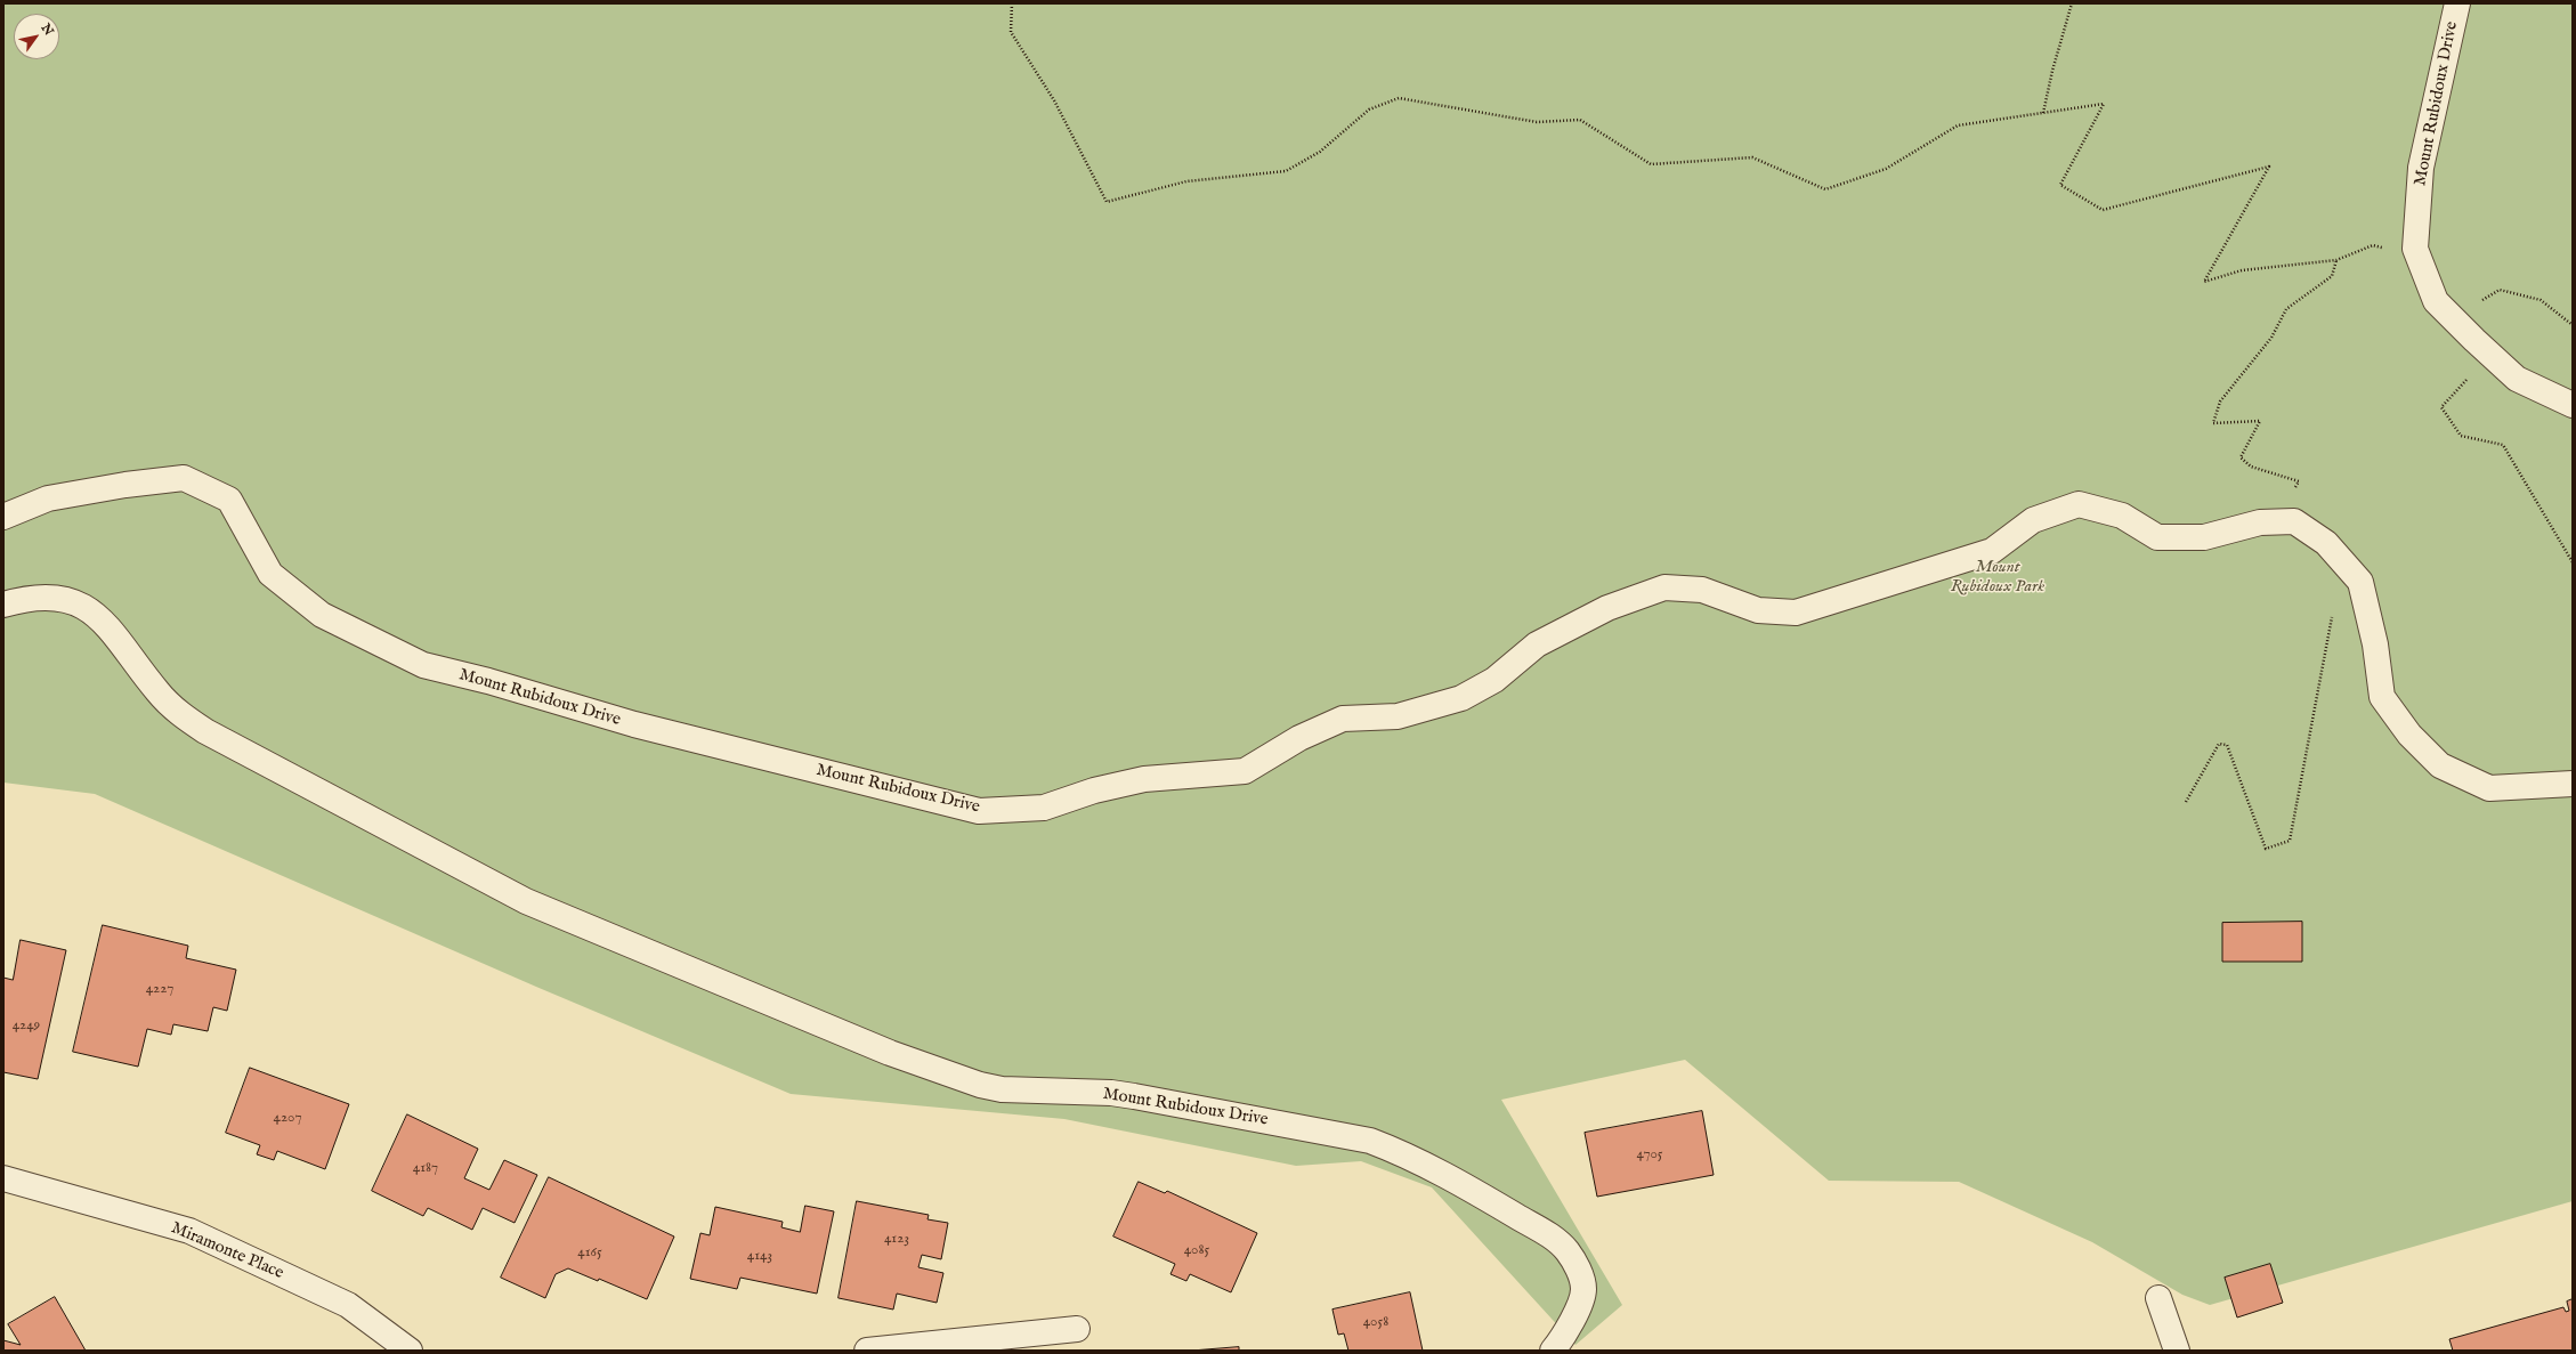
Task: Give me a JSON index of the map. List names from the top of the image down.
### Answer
{
  "streets": {
    "street": ["Mount Rubidoux Drive", "Miramonte Place"]
  },
  "parks": ["Mount Rubidoux Park"],
  "house_numbers": [
    "4227",
    "4249",
    "4207",
    "4705",
    "4187",
    "4123",
    "4085",
    "4165",
    "4143",
    "4058"
  ],
  "north": "top right"
}
